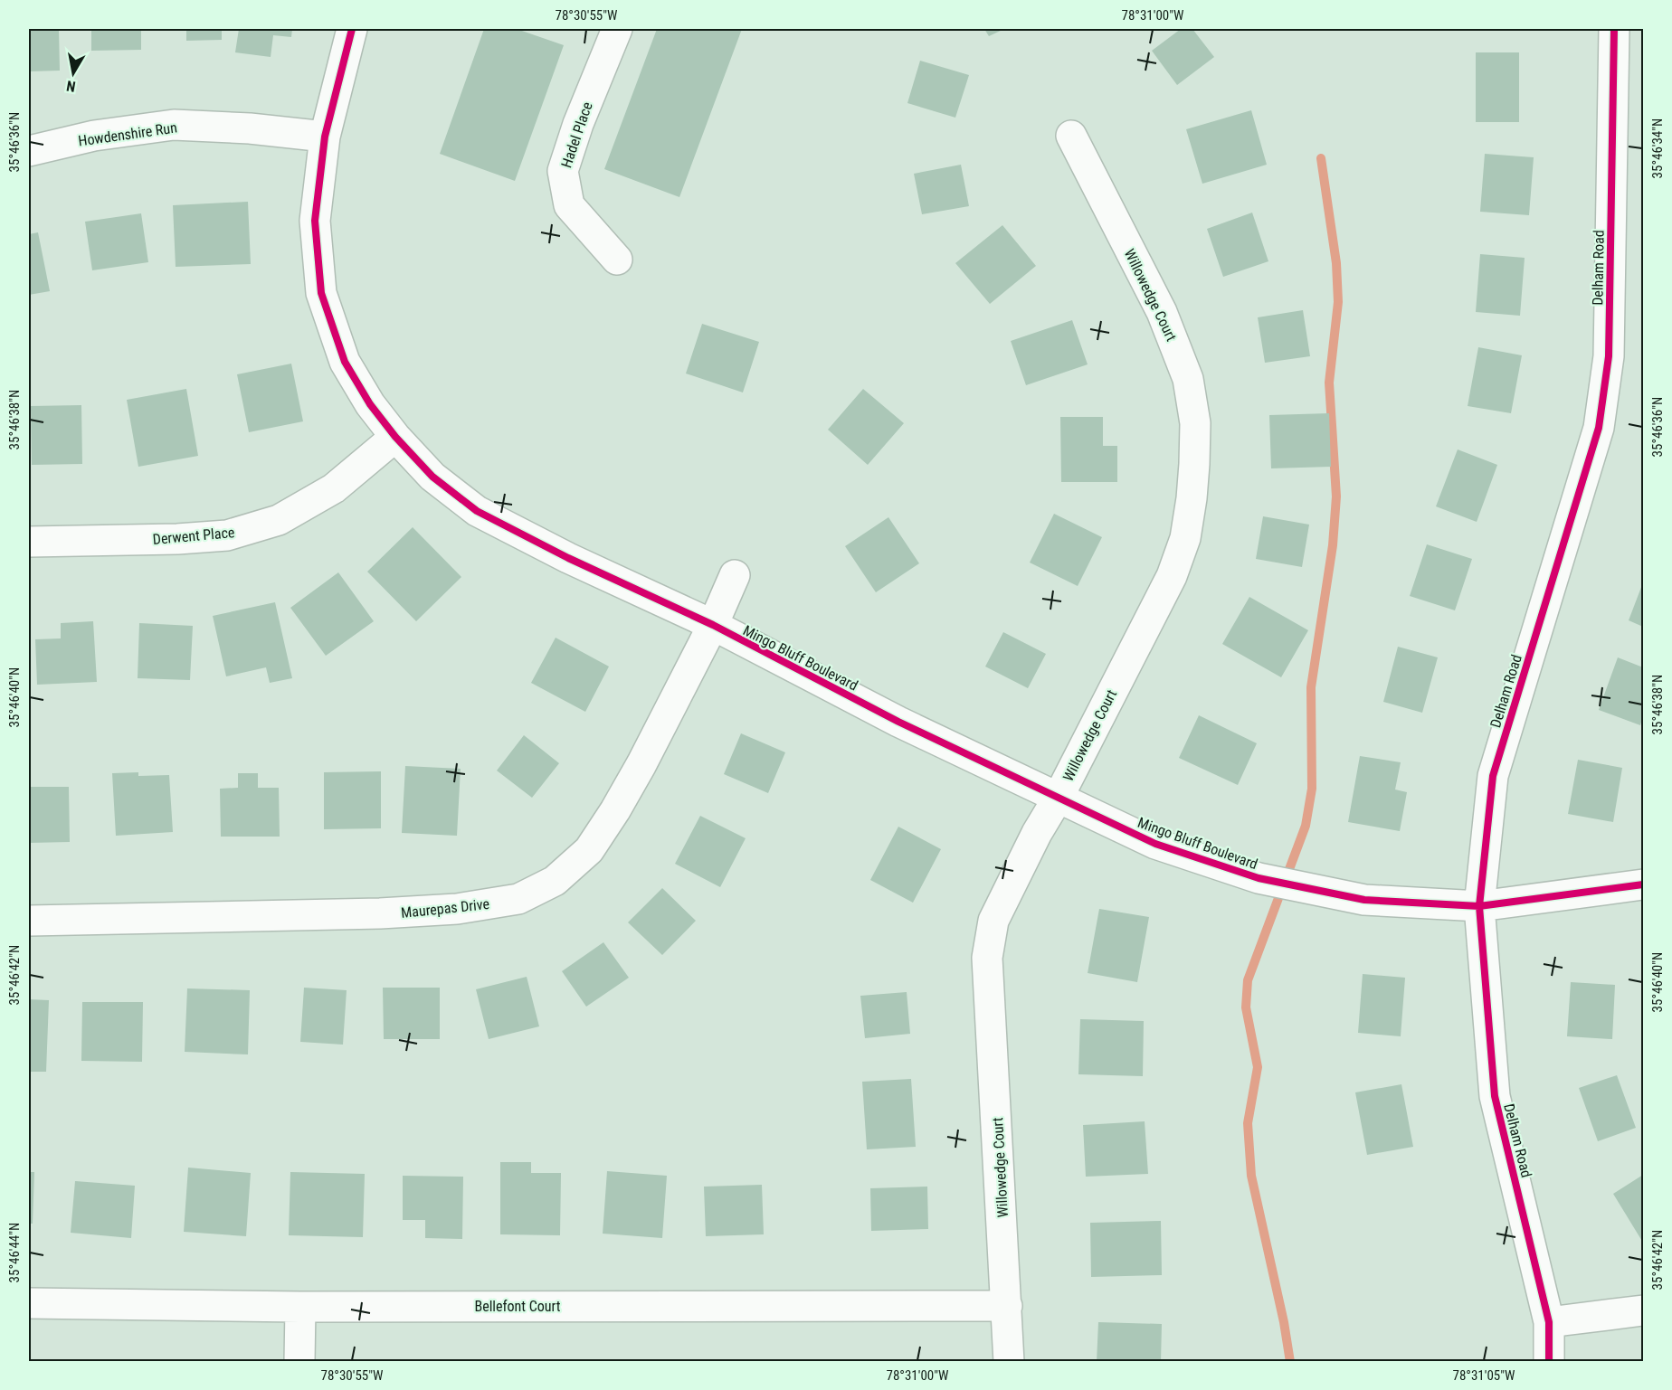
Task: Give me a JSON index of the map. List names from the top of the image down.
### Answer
{
  "streets": {
    "street": [
      "Howdenshire Run",
      "Hadel Place",
      "Delham Road",
      "Willowedge Court",
      "Derwent Place",
      "Mingo Bluff Boulevard",
      "Maurepas Drive",
      "Bellefont Court"
    ]
  },
  "crossings": [
    ["Howdenshire Run", "Mingo Bluff Boulevard"],
    ["Delham Road", "Mingo Bluff Boulevard"],
    ["Willowedge Court", "Mingo Bluff Boulevard"],
    ["Willowedge Court", "Bellefont Court"],
    ["Derwent Place", "Mingo Bluff Boulevard"],
    ["Mingo Bluff Boulevard", "Maurepas Drive"]
  ],
  "north": "bottom",
  "coordinates": [
    "78°30'55\"W",
    "78°31'00\"W",
    "35°46'36\"N",
    "35°46'34\"N",
    "35°46'38\"N",
    "35°46'40\"N",
    "35°46'42\"N",
    "35°46'44\"N",
    "78°31'05\"W"
  ]
}
